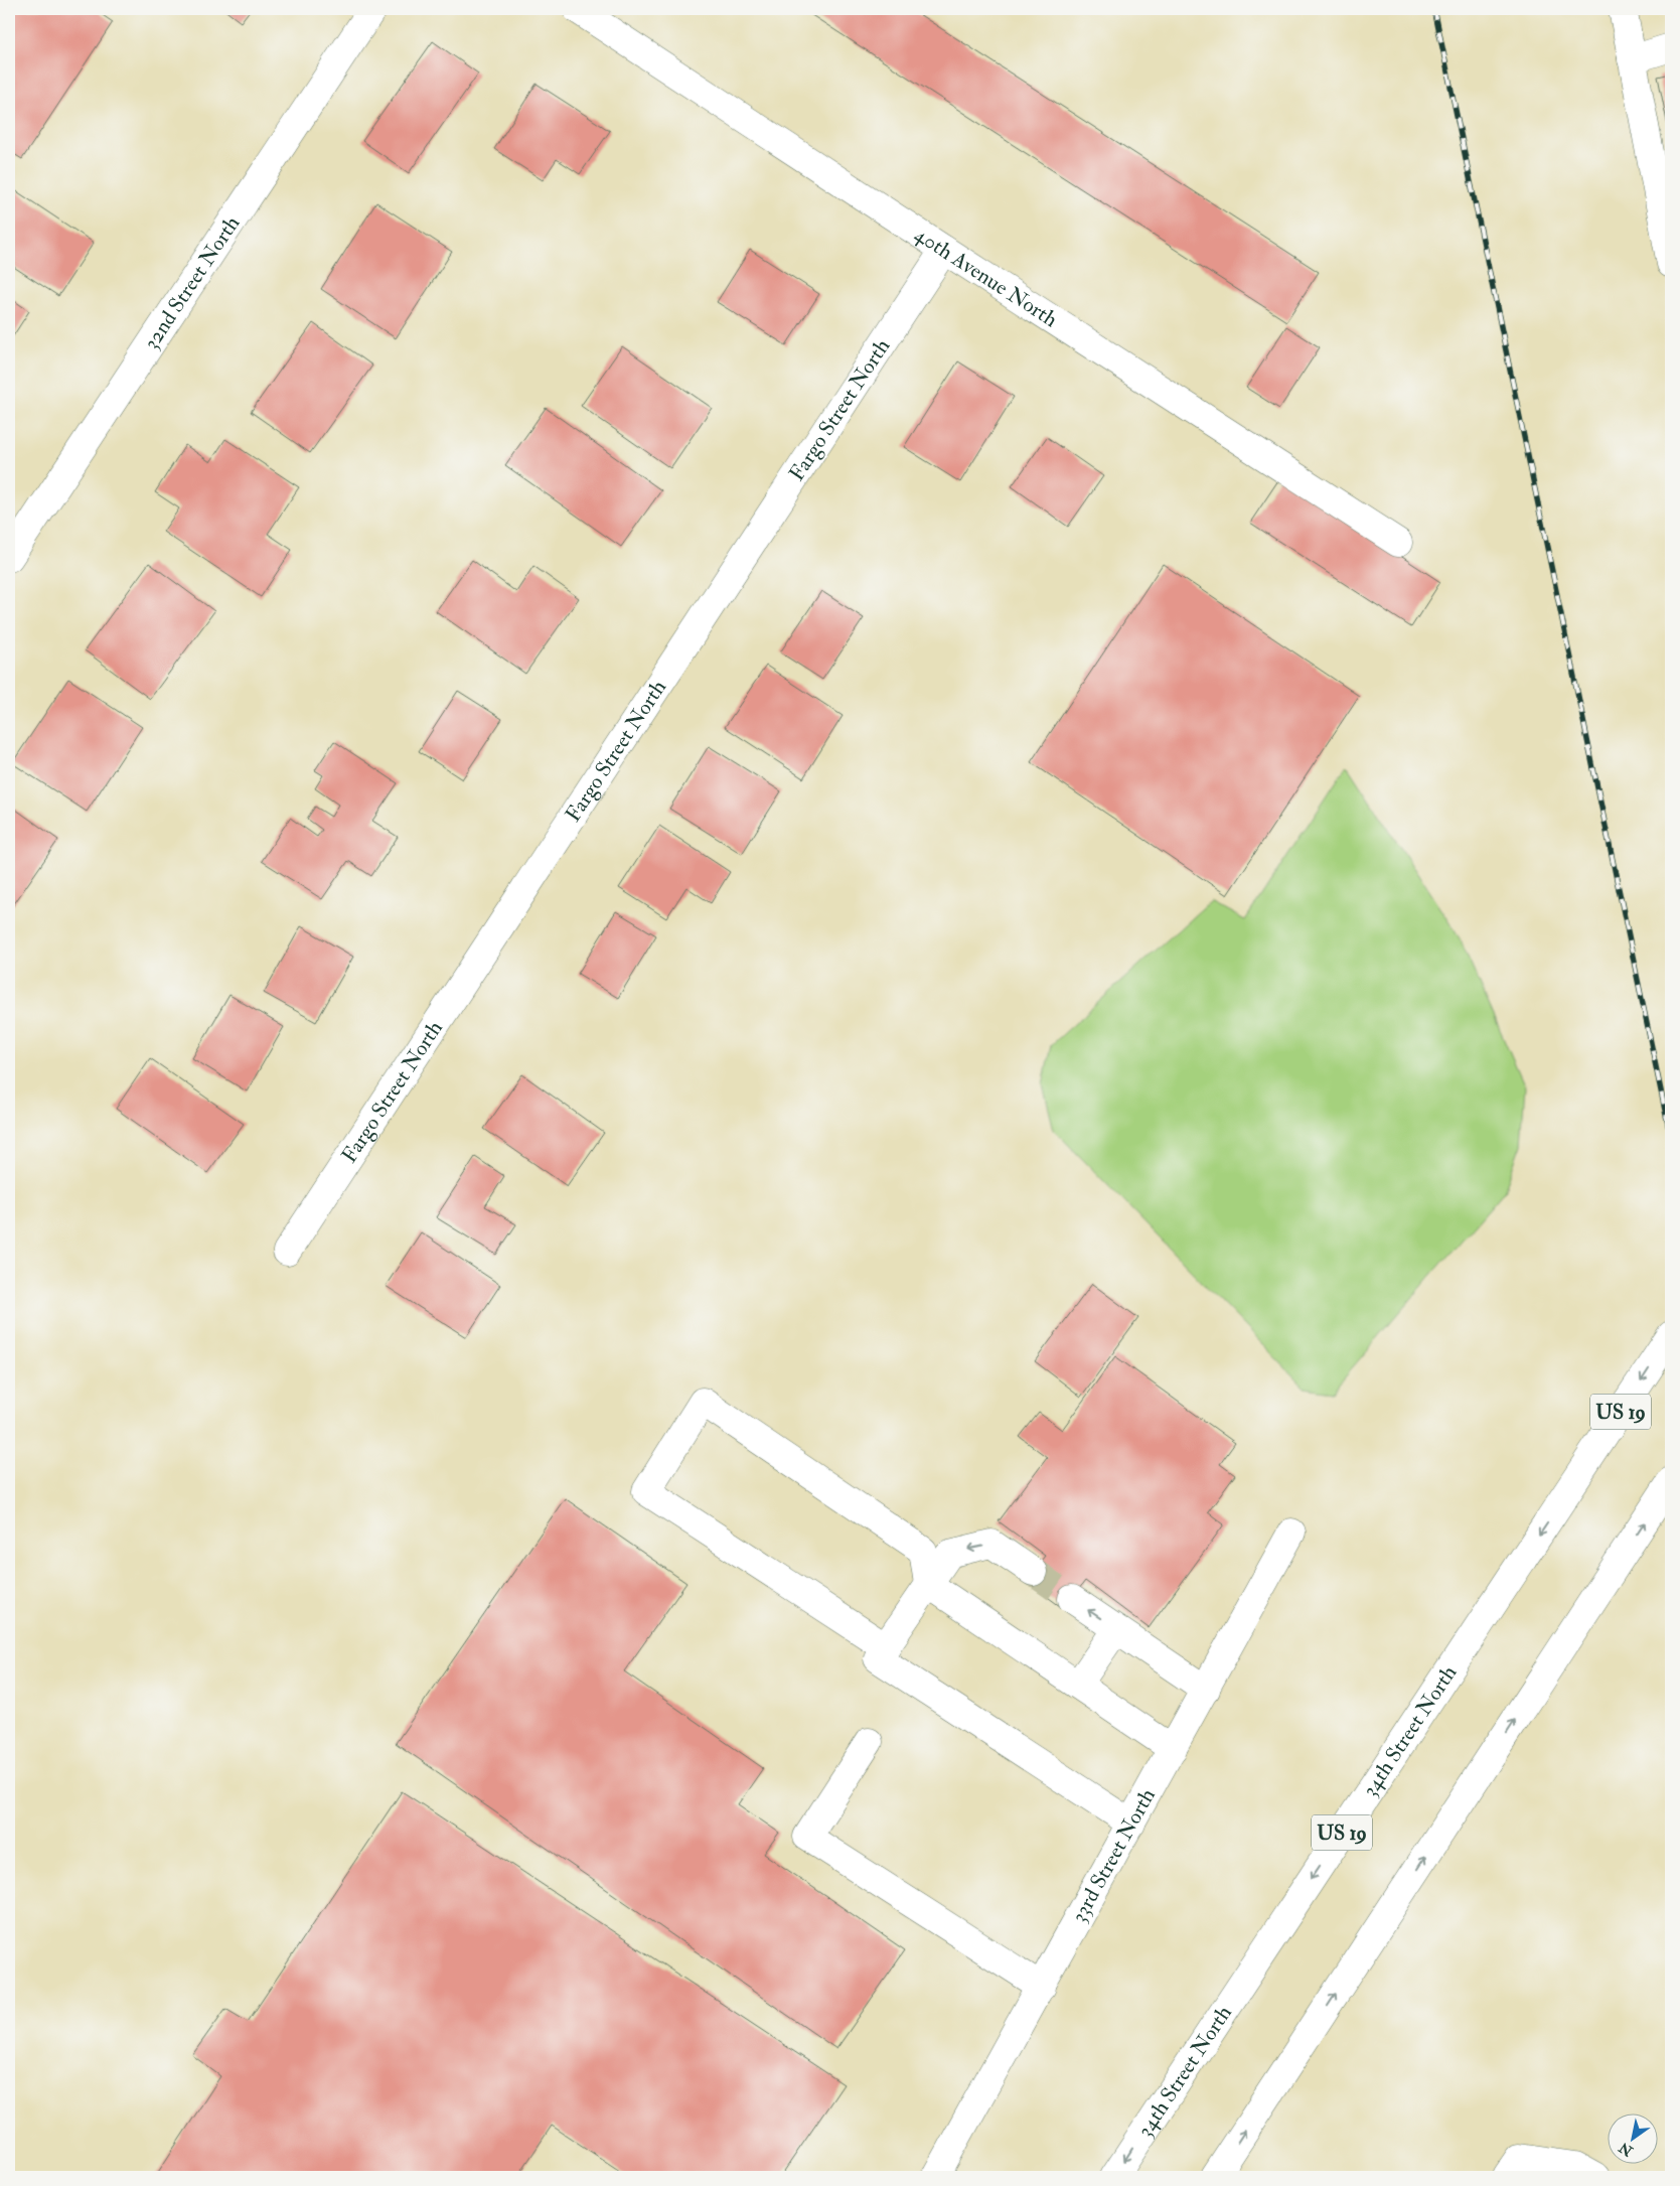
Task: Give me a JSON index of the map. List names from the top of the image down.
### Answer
{
  "streets": {
    "main road": [
      "40th Avenue North",
      "32nd Street North",
      "Fargo Street North",
      "US 19",
      "34th Street North",
      "33rd Street North"
    ]
  },
  "crossings": [
    ["40th Avenue North", "Fargo Street North"]
  ],
  "north": "bottom left"
}
